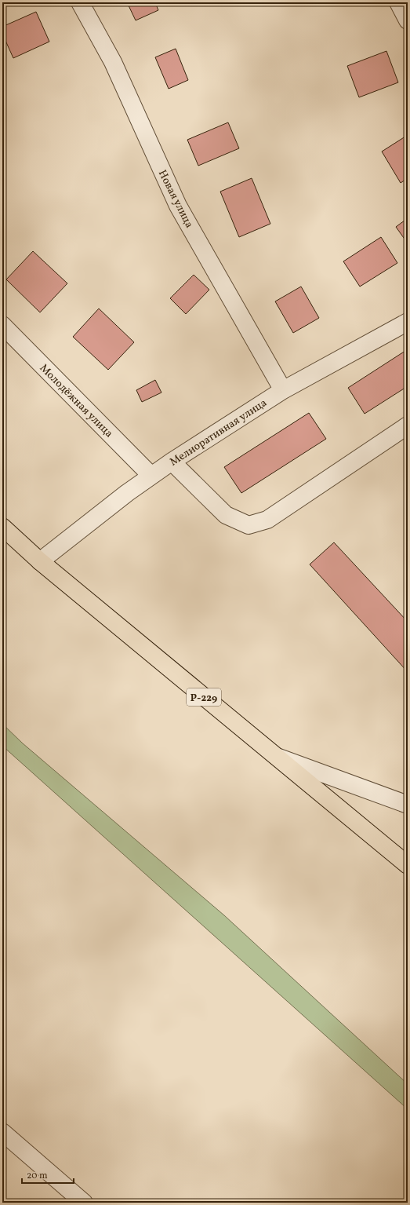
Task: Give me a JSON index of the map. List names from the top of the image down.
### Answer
{
  "streets": {
    "main road": ["Р-229"],
    "street": ["Новая улица", "Молодёжная улица", "Мелиоративная улица"]
  },
  "crossings": [
    ["Новая улица", "Мелиоративная улица"],
    ["Молодёжная улица", "Мелиоративная улица"],
    ["Мелиоративная улица", "Р-229"]
  ],
  "scale_bar": "20 m"
}
